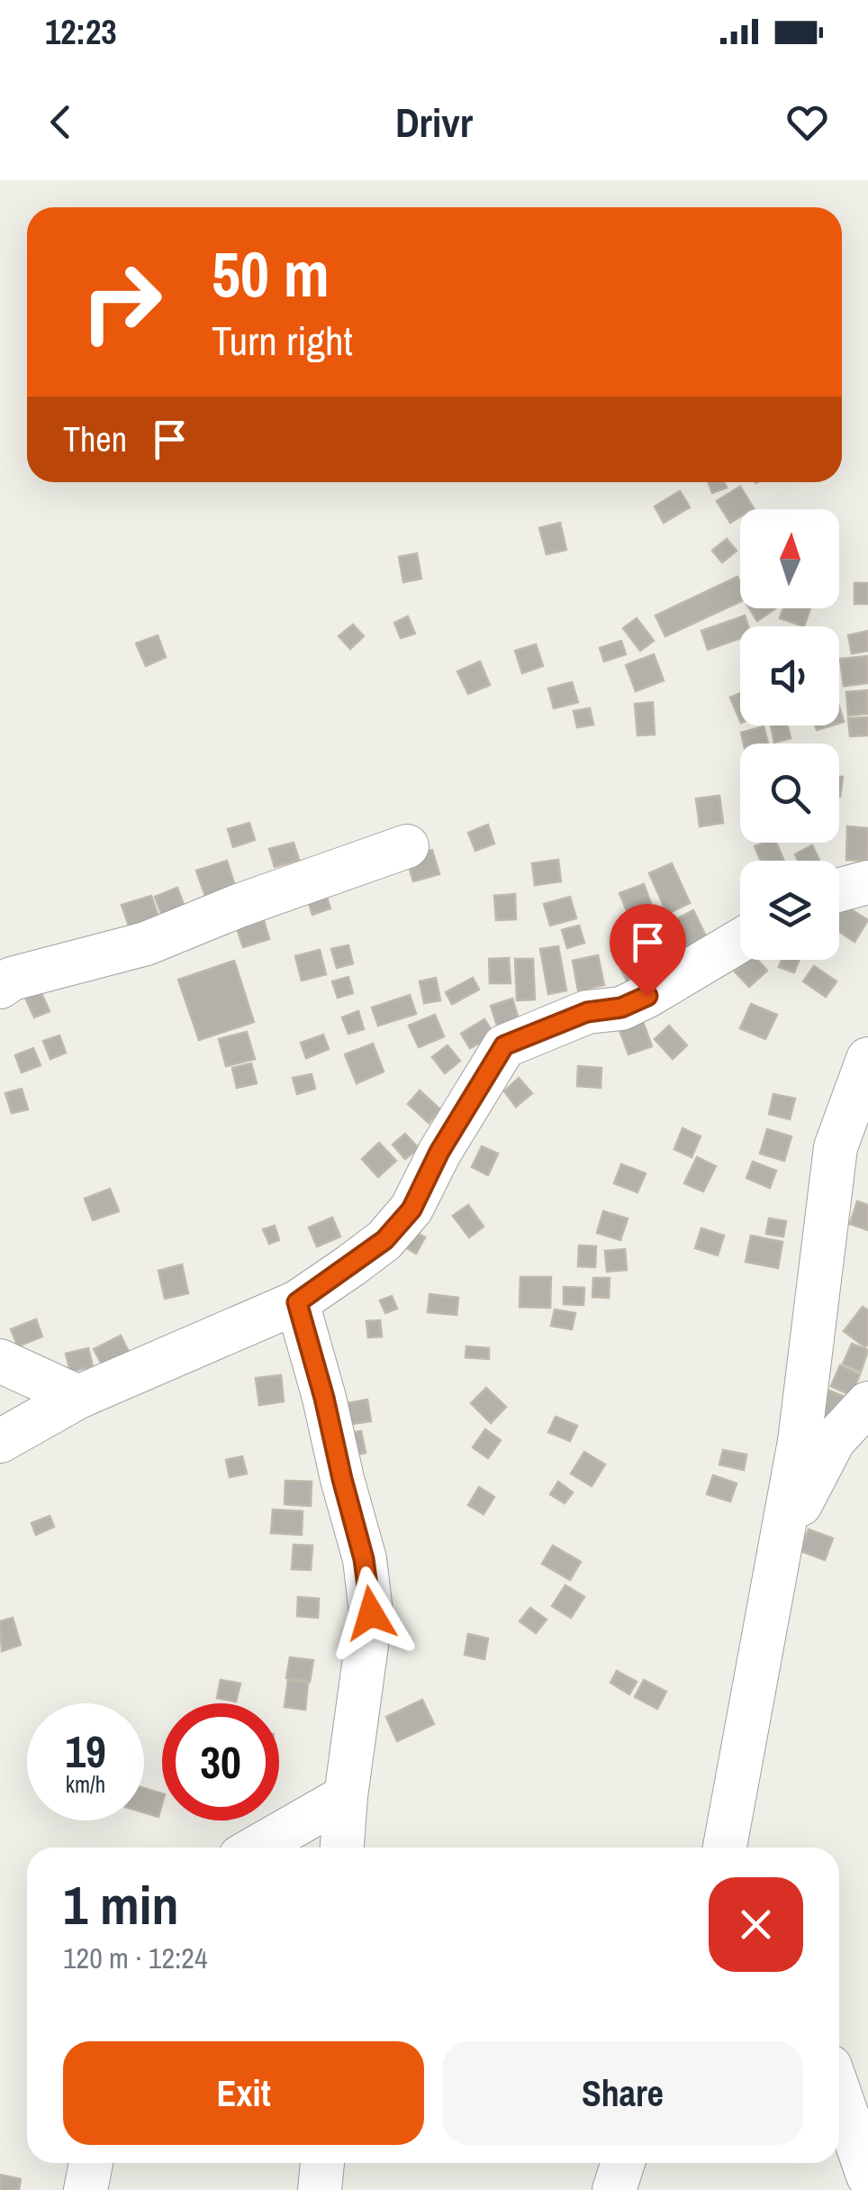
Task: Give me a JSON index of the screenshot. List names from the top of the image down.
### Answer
{
  "north": "top",
  "page": {
    "status": "12:23",
    "header": "Drivr",
    "turn": ["50 m", "Turn right"],
    "then": "Then",
    "speed": "19 km/h",
    "limit": "30",
    "heading": ["1 min", "120 m · 12:24"],
    "buttons": ["Exit", "Share"]
  }
}
